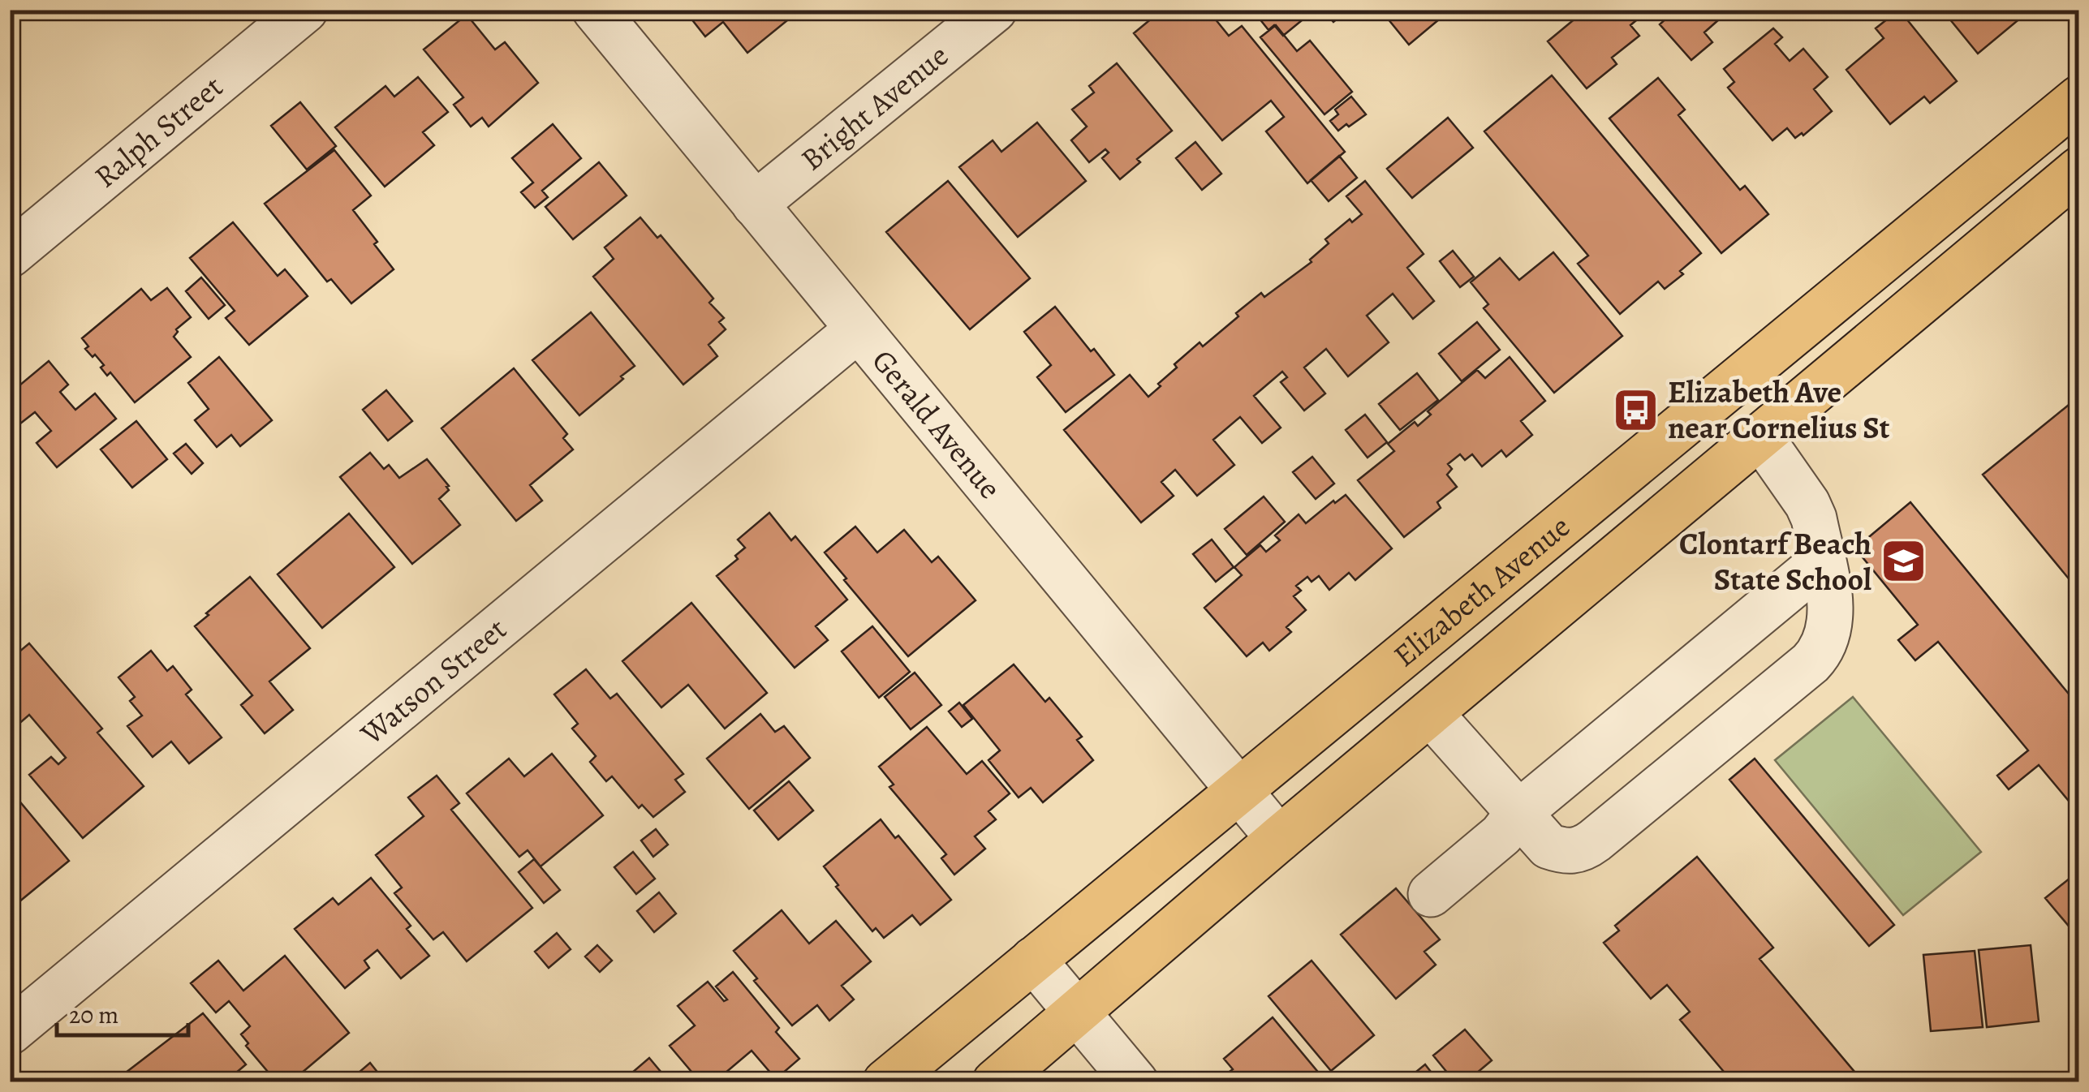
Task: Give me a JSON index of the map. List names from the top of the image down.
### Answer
{
  "streets": {
    "highway": ["Elizabeth Avenue"],
    "street": [
      "Bright Avenue",
      "Ralph Street",
      "Gerald Avenue",
      "Watson Street"
    ]
  },
  "crossings": [
    ["Bright Avenue", "Gerald Avenue"],
    ["Gerald Avenue", "Elizabeth Avenue"],
    ["Gerald Avenue", "Watson Street"]
  ],
  "places": {
    "bus stop": ["Elizabeth Ave near Cornelius St"],
    "school or university": ["Clontarf Beach State School"]
  },
  "scale_bar": "20 m"
}
